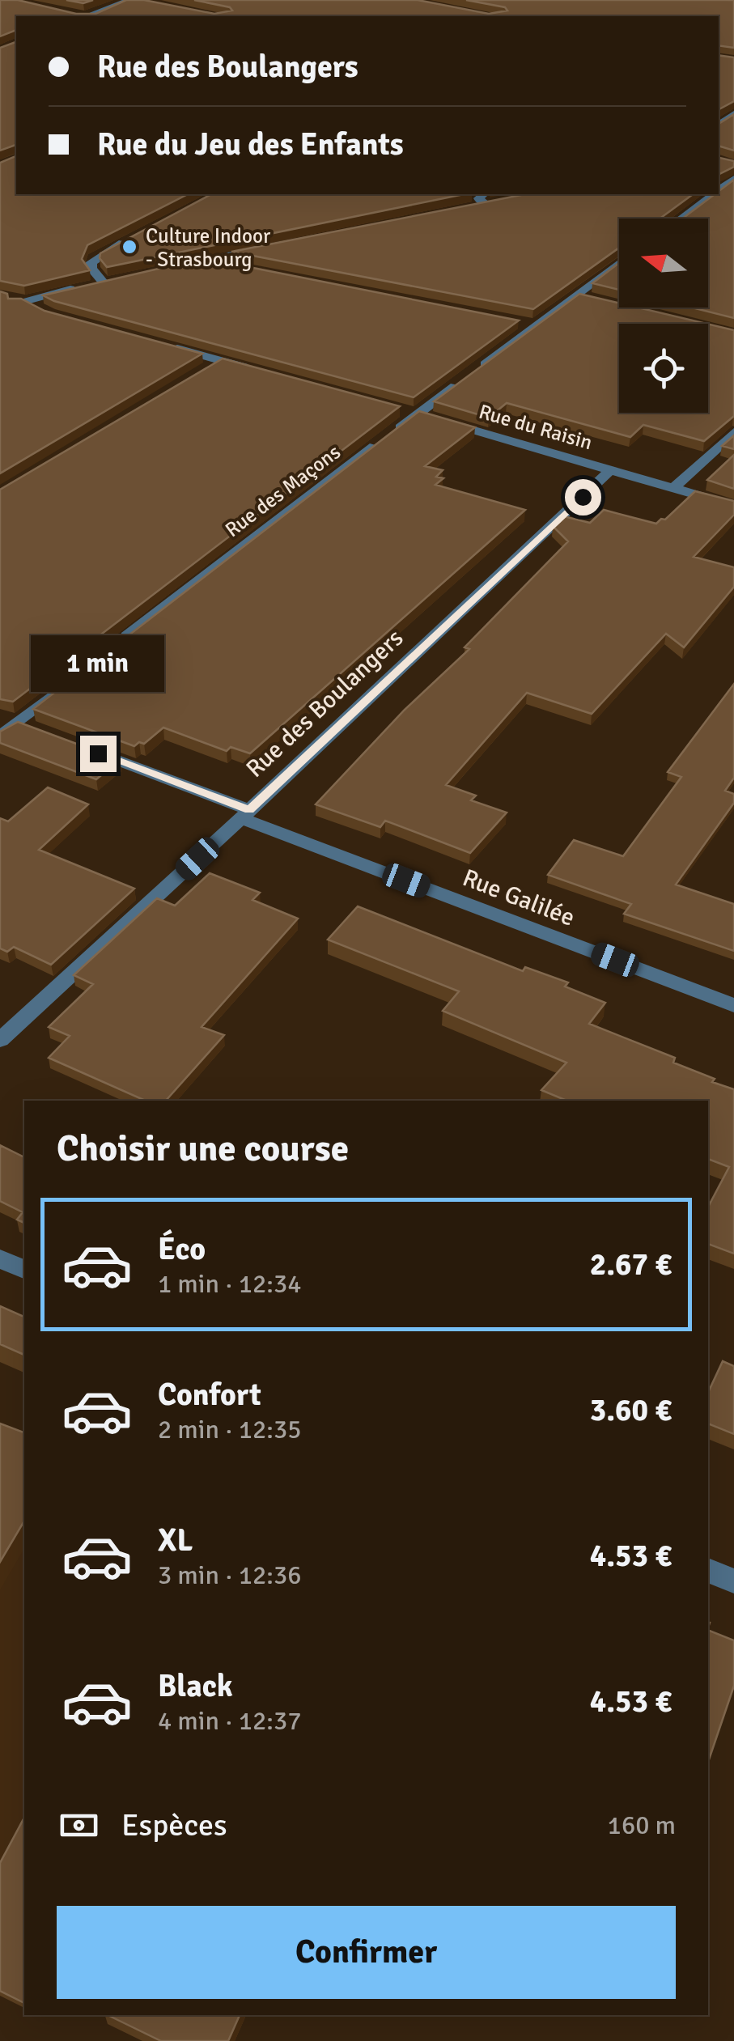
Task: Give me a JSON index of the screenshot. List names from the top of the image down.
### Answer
{
  "streets": {
    "street": [
      "Rue du Raisin",
      "Rue des Maçons",
      "Rue des Boulangers",
      "Rue Galilée"
    ]
  },
  "crossings": [
    ["Rue du Raisin", "Rue des Maçons"],
    ["Rue du Raisin", "Rue des Boulangers"],
    ["Rue des Boulangers", "Rue Galilée"]
  ],
  "places": ["Culture Indoor - Strasbourg"],
  "north": "left",
  "page": {
    "banner": ["Rue des Boulangers", "Rue du Jeu des Enfants"],
    "bubble": "1 min",
    "heading": "Choisir une course",
    "list": [
      {
        "name": "Éco",
        "note": "1 min · 12:34",
        "value": "2.67 €"
      },
      {
        "name": "Confort",
        "note": "2 min · 12:35",
        "value": "3.60 €"
      },
      {
        "name": "XL",
        "note": "3 min · 12:36",
        "value": "4.53 €"
      },
      {
        "name": "Black",
        "note": "4 min · 12:37",
        "value": "4.53 €"
      }
    ],
    "pay": ["Espèces", "160 m"],
    "buttons": "Confirmer"
  }
}
